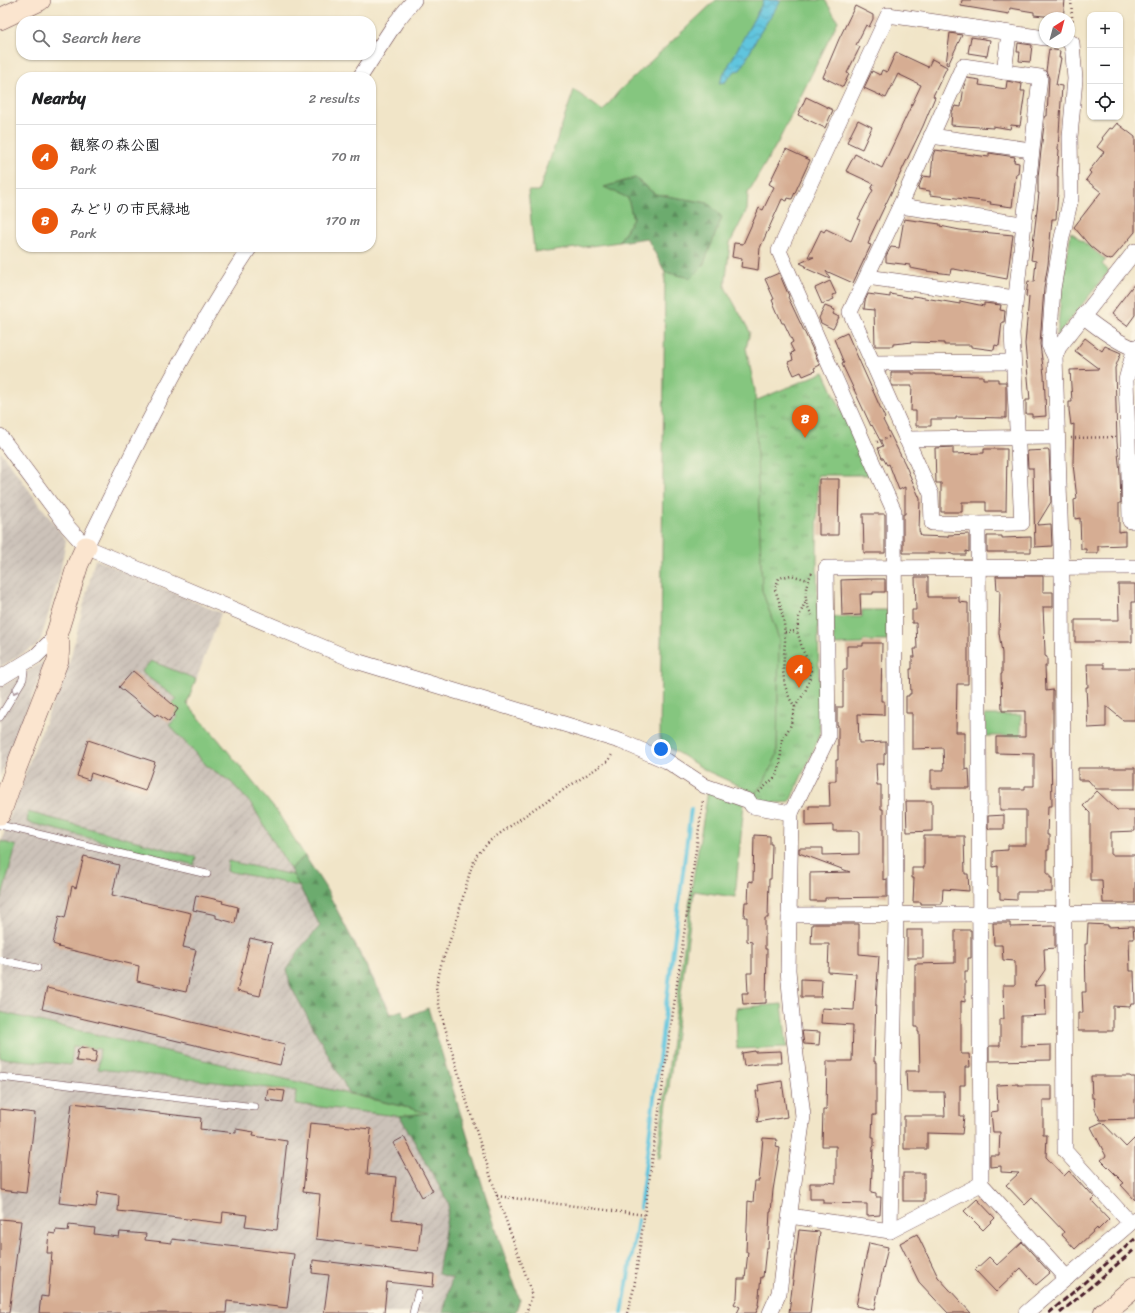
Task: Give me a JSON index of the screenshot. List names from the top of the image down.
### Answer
{
  "north": "top right",
  "page": {
    "map_buttons": ["+", "−"],
    "search": "Search here",
    "heading": ["Nearby", "2 results"],
    "list": [
      {
        "mark": "A",
        "name": "観察の森公園",
        "note": "Park",
        "value": "70 m"
      },
      {
        "mark": "B",
        "name": "みどりの市民緑地",
        "note": "Park",
        "value": "170 m"
      }
    ],
    "pins": ["B", "A"]
  }
}
